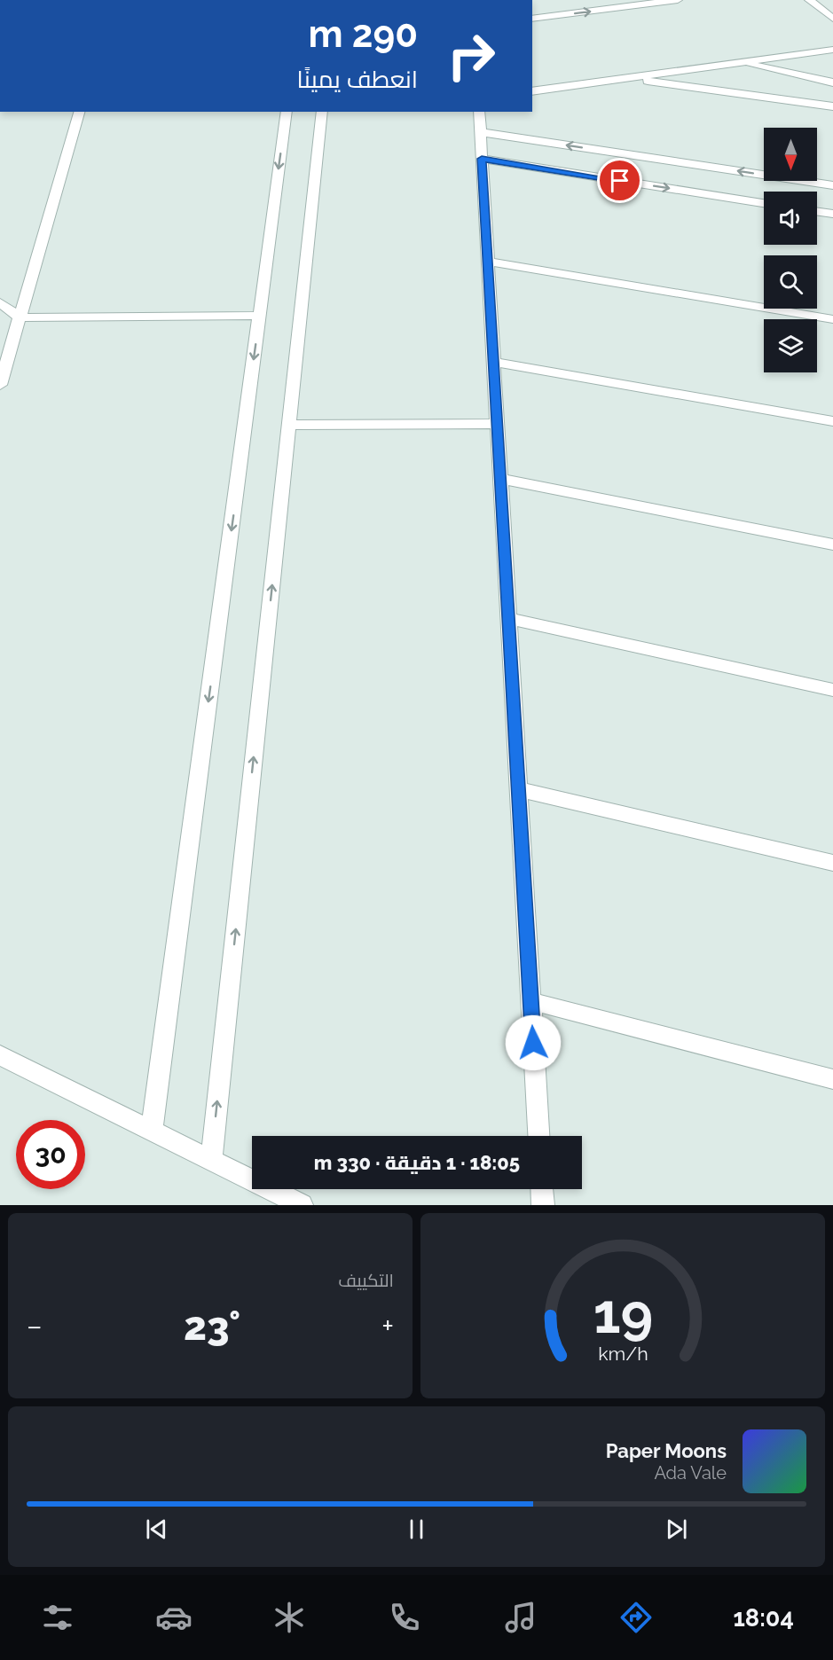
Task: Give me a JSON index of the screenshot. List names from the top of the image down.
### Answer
{
  "north": "bottom",
  "page": {
    "turn": ["290 m", "انعطف يمينًا"],
    "limit": "30",
    "trip": "18:05 · 1 دقيقة · 330 m",
    "tile": "التكييف",
    "heat": ["−", "23°", "+"],
    "song": ["Paper Moons", "Ada Vale"],
    "tabs": "18:04",
    "gauge": ["19", "km/h"]
  }
}
